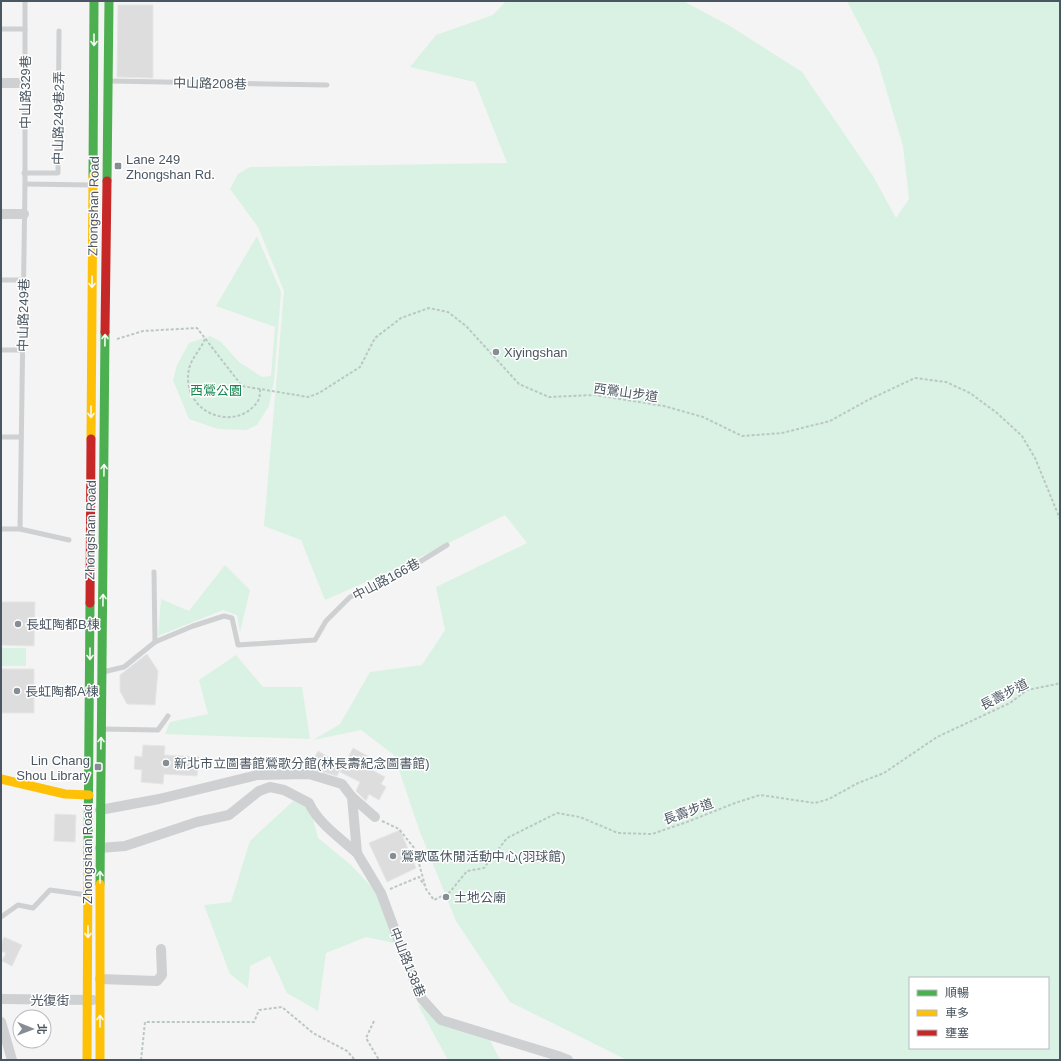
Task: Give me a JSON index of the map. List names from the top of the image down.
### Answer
{
  "streets": {
    "street": ["Zhongshan Road", "中山路138巷", "光復街"],
    "lane": [
      "中山路208巷",
      "中山路329巷",
      "中山路249巷2弄",
      "中山路249巷",
      "中山路166巷"
    ],
    "path": ["西鶯山步道", "長壽步道"]
  },
  "crossings": [
    ["中山路208巷", "Zhongshan Road"],
    ["中山路329巷", "中山路249巷2弄"],
    ["中山路329巷", "中山路249巷"],
    ["Zhongshan Road", "西鶯山步道"],
    ["Zhongshan Road", "中山路166巷"],
    ["Zhongshan Road", "光復街"]
  ],
  "parks": ["西鶯公園"],
  "places": {
    "transit": ["Lane 249 Zhongshan Rd.", "Lin Chang Shou Library"],
    "other": [
      "Xiyingshan",
      "長虹陶都B棟",
      "長虹陶都A棟",
      "新北市立圖書館鶯歌分館(林長壽紀念圖書館)",
      "鶯歌區休閒活動中心(羽球館)",
      "土地公廟"
    ]
  },
  "legend": ["順暢", "車多", "壅塞"],
  "north": "right"
}
